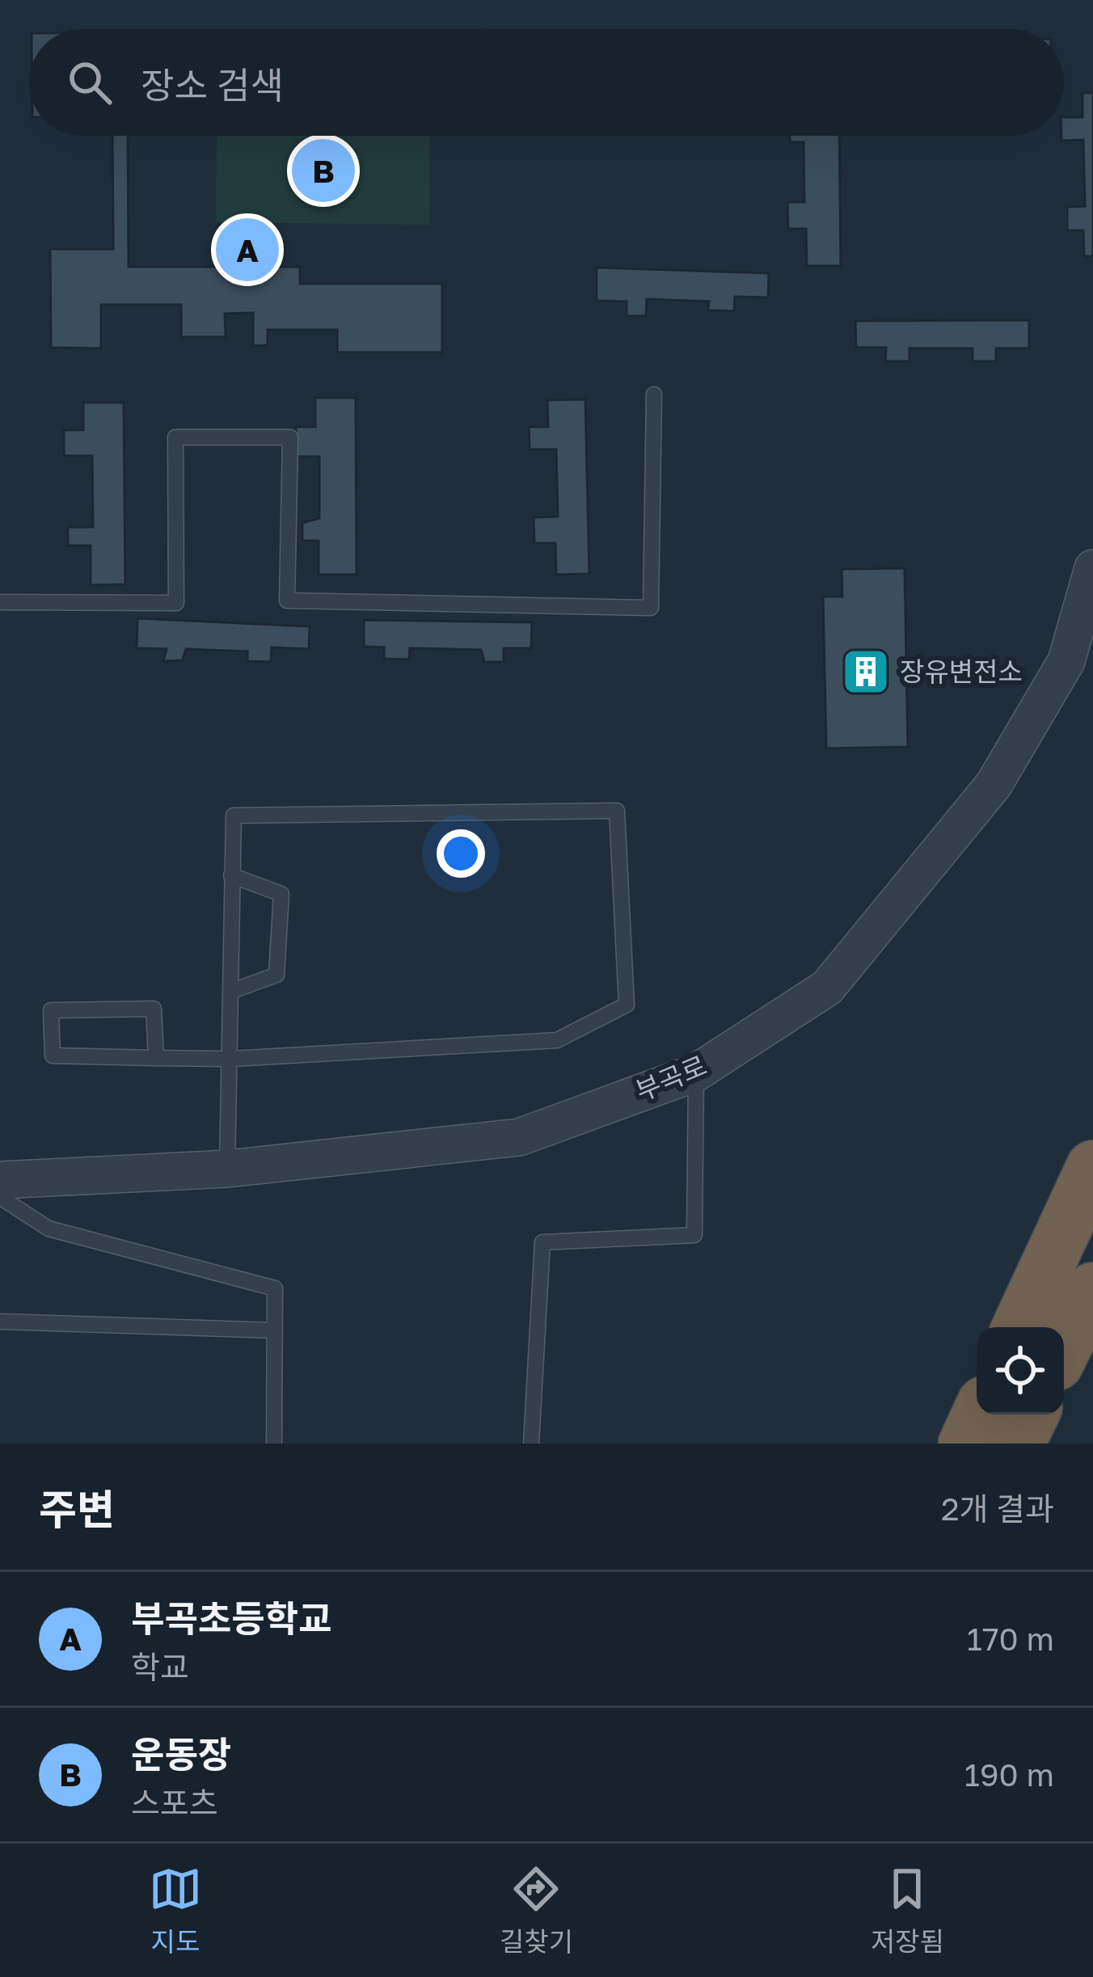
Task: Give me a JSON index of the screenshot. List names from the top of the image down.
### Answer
{
  "streets": {
    "street": ["부곡로"]
  },
  "places": {
    "building": ["장유변전소"]
  },
  "page": {
    "search": "장소 검색",
    "pins": ["B", "A"],
    "heading": ["주변", "2개 결과"],
    "list": [
      {
        "mark": "A",
        "name": "부곡초등학교",
        "note": "학교",
        "value": "170 m"
      },
      {
        "mark": "B",
        "name": "운동장",
        "note": "스포츠",
        "value": "190 m"
      }
    ],
    "nav": ["지도", "길찾기", "저장됨"]
  }
}
